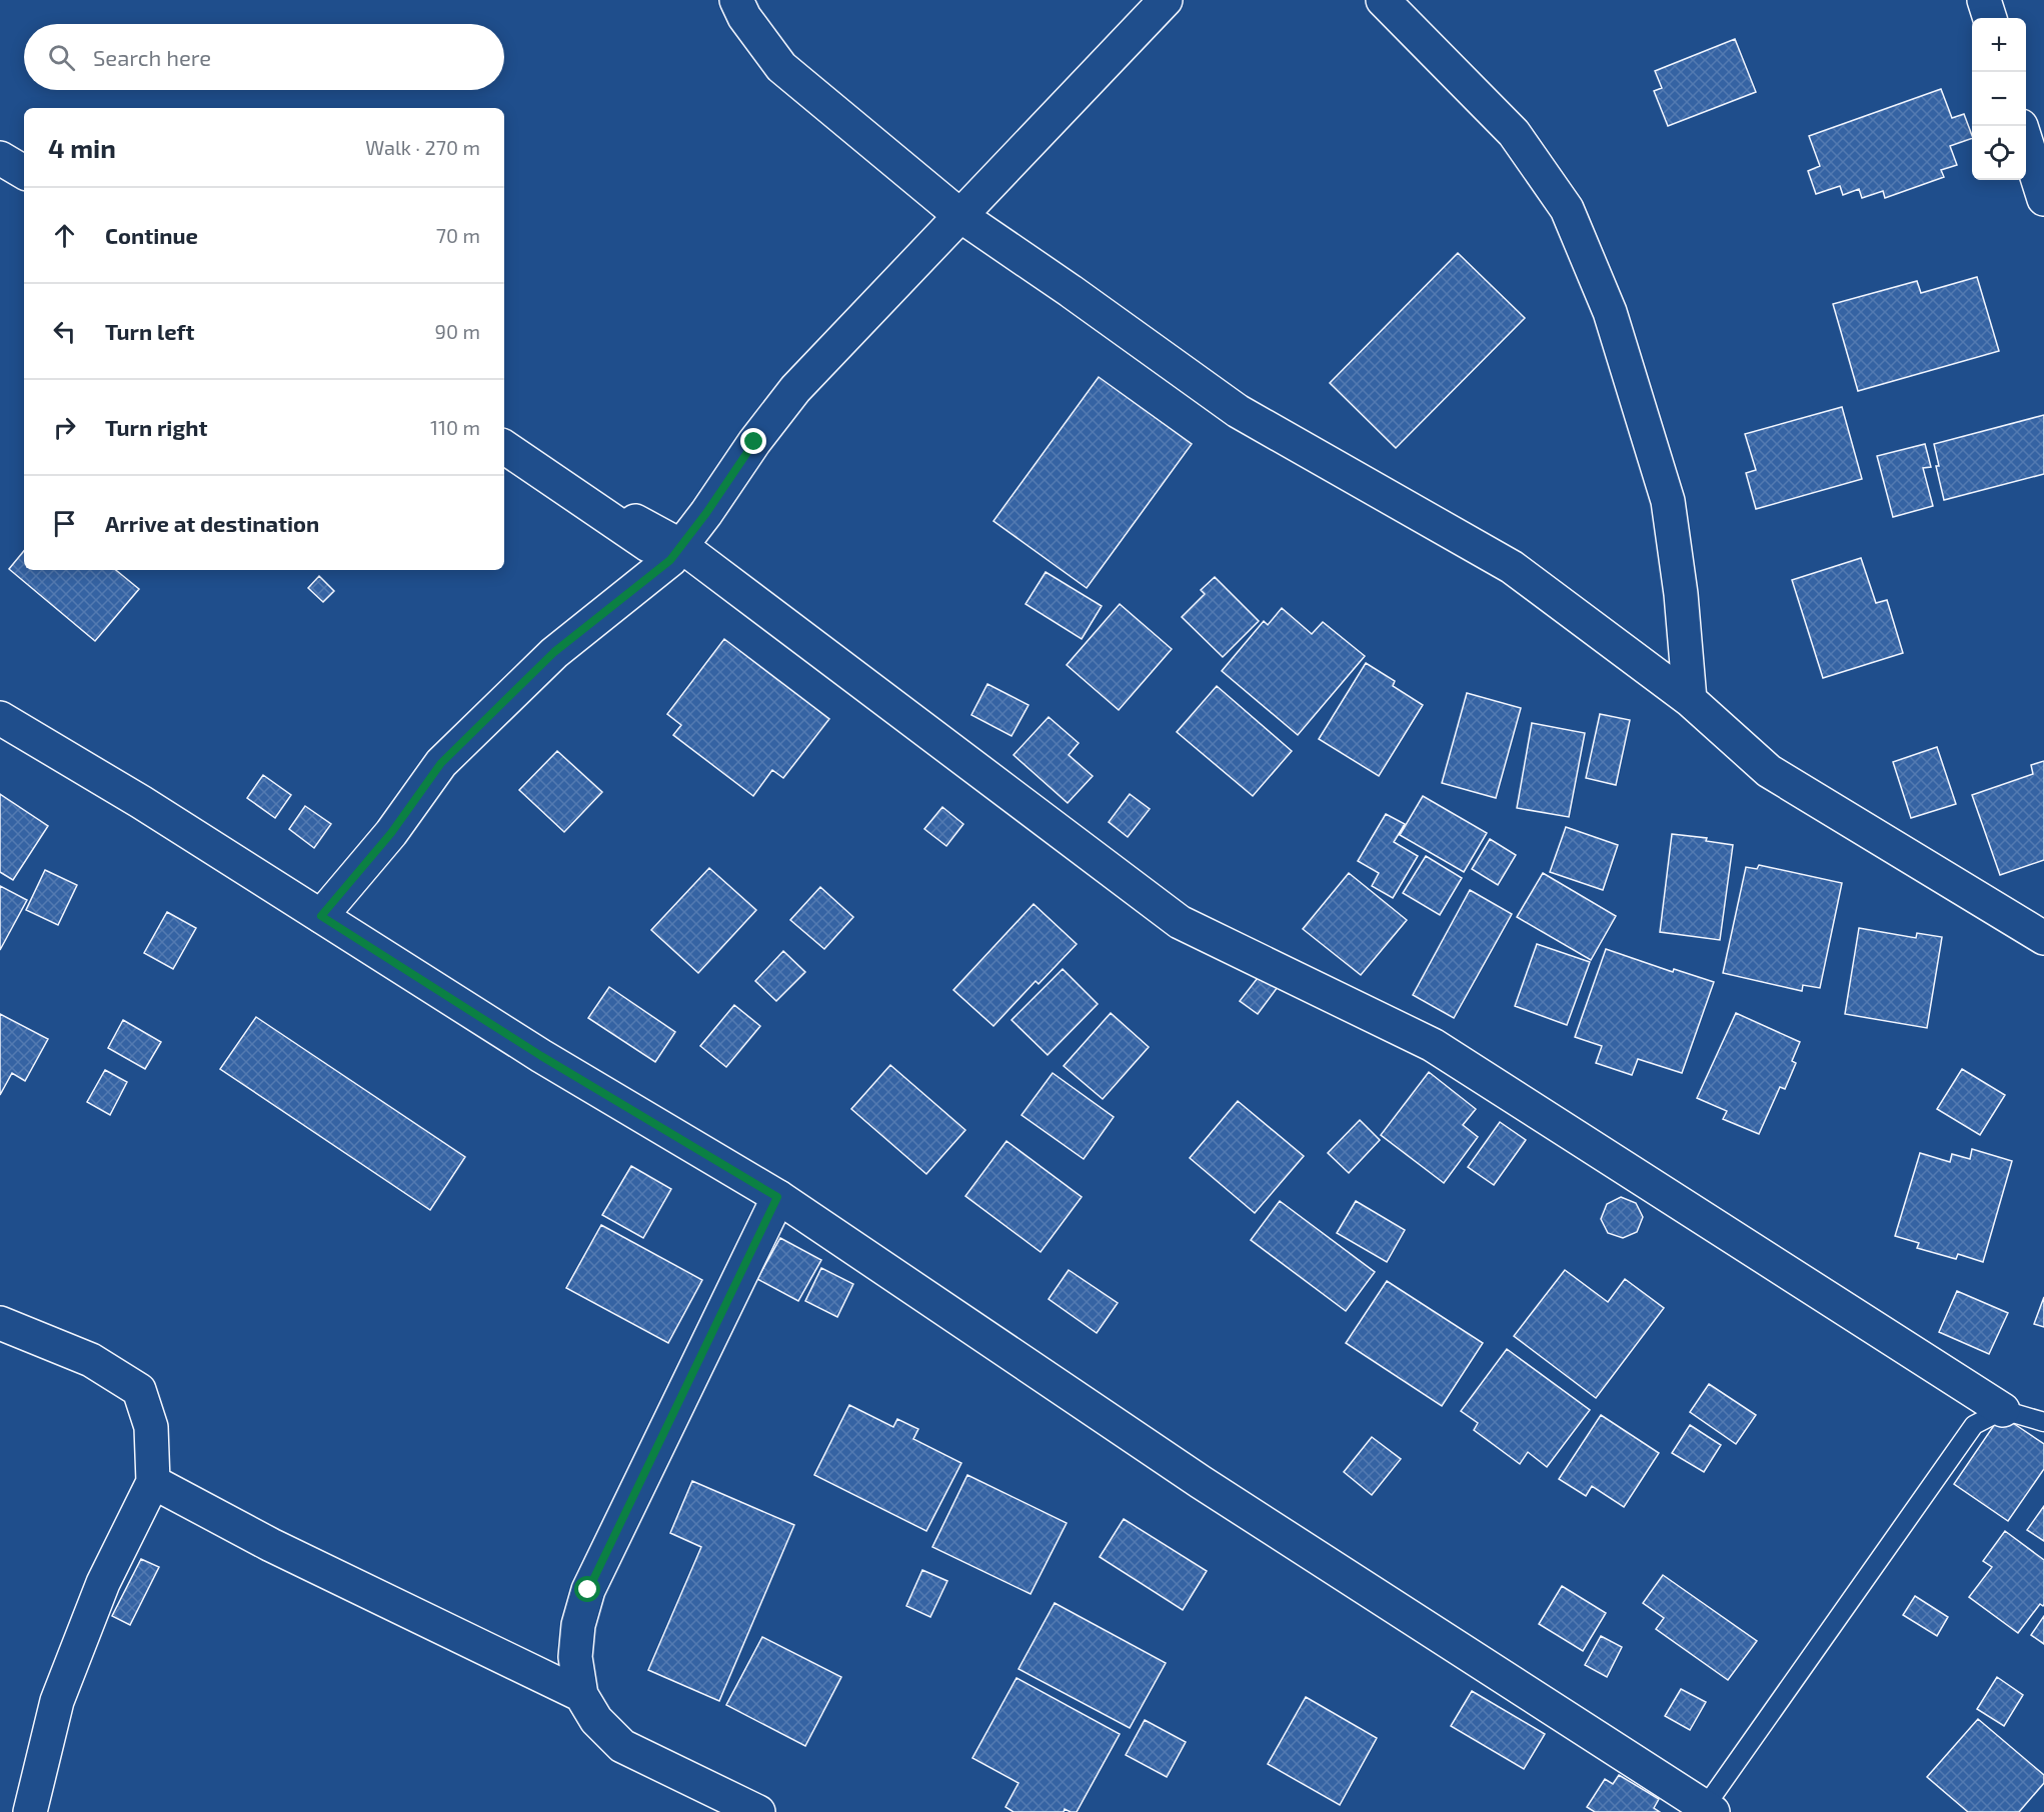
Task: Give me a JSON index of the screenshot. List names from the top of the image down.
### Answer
{
  "page": {
    "map_buttons": ["+", "−"],
    "search": "Search here",
    "heading": ["4 min", "Walk · 270 m"],
    "list": [
      ["Continue", "70 m"],
      ["Turn left", "90 m"],
      ["Turn right", "110 m"],
      "Arrive at destination"
    ]
  }
}
